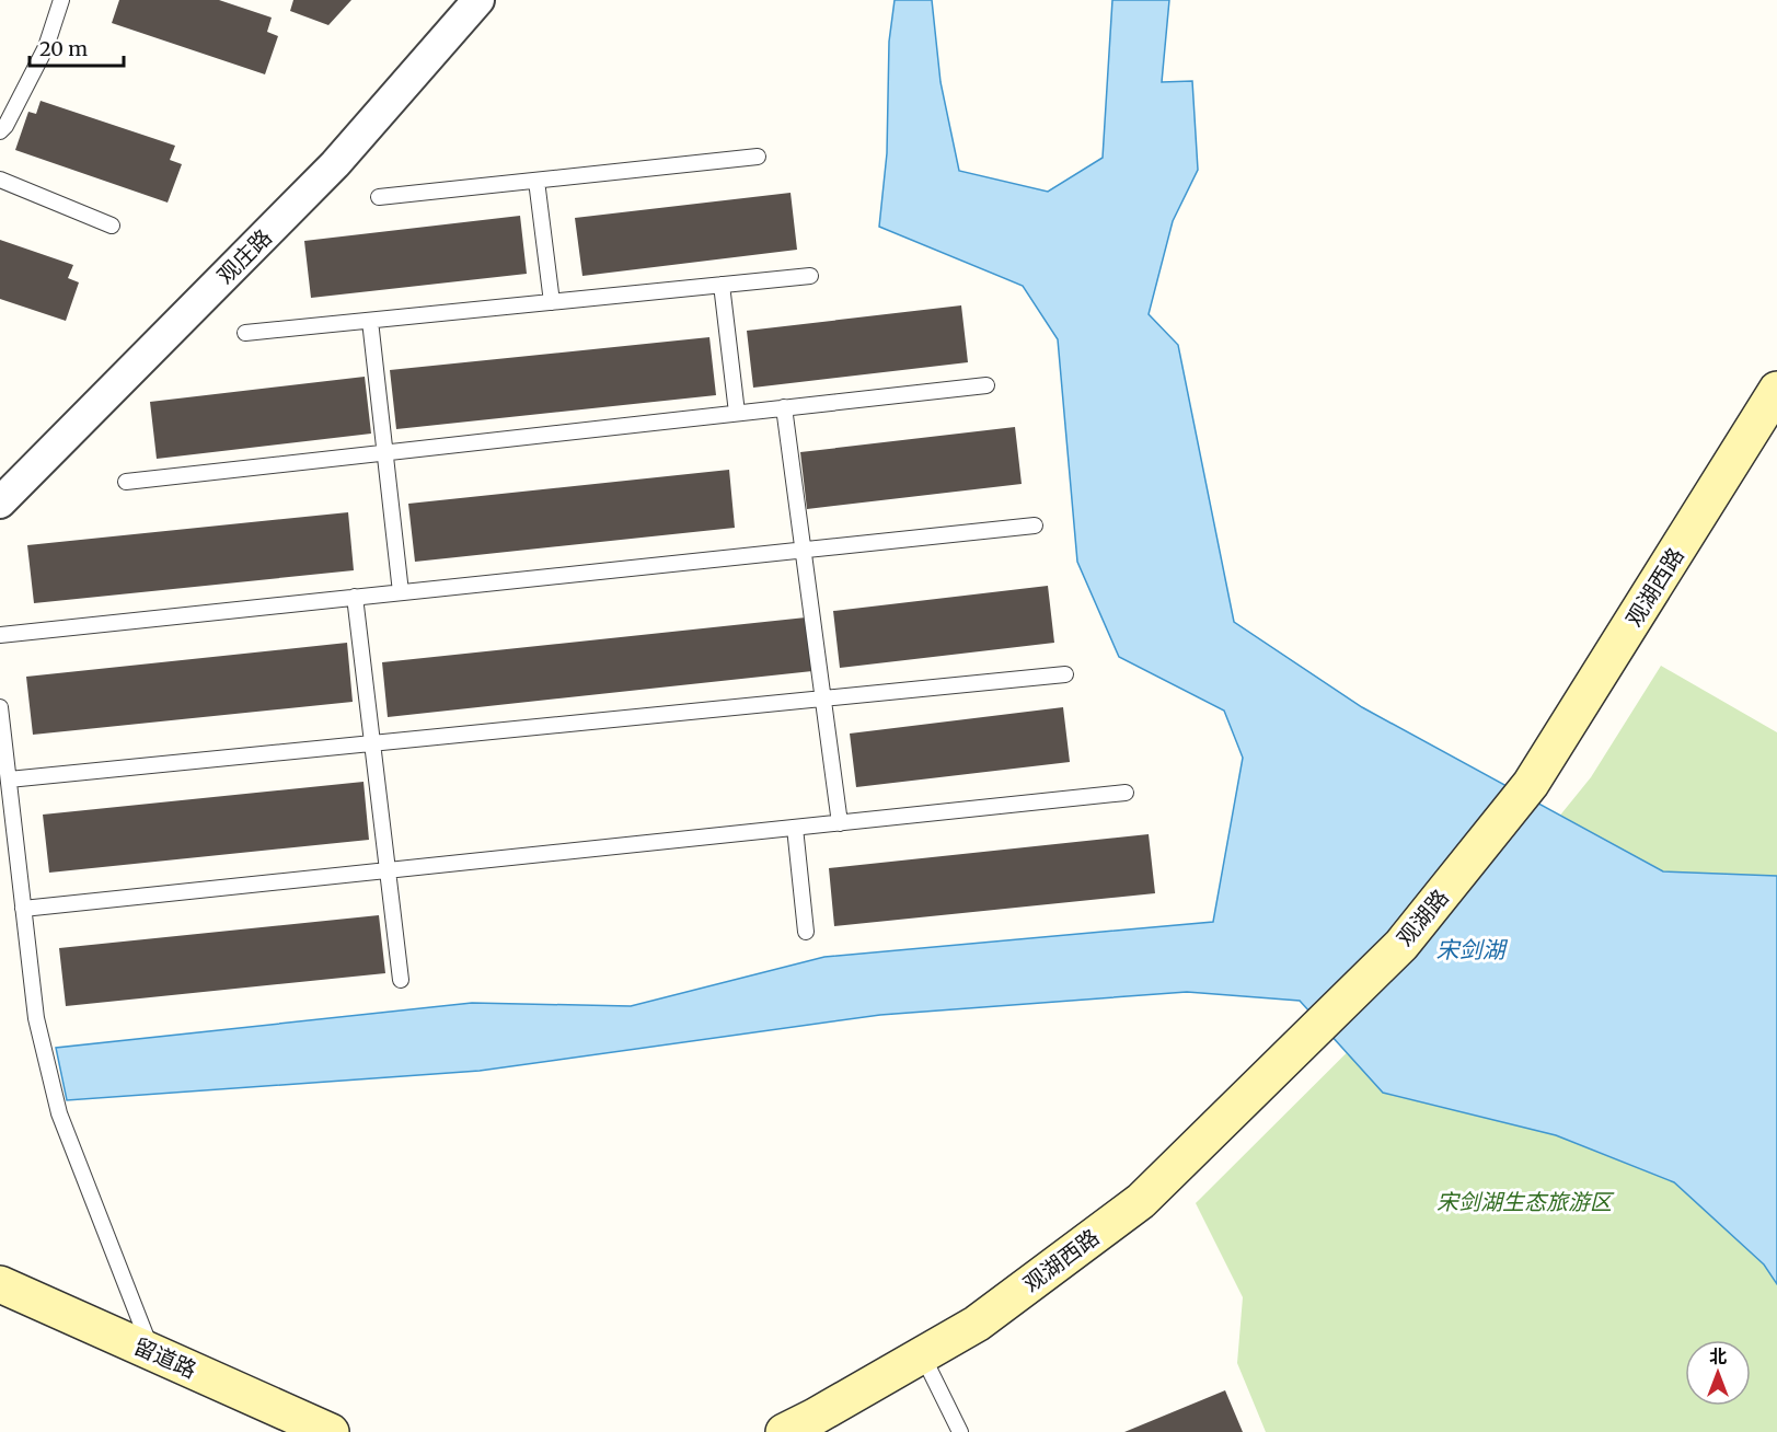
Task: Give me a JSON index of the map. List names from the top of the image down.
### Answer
{
  "streets": {
    "street": [
      "观庄路",
      "观湖西路",
      "观湖路",
      "留道路"
    ]
  },
  "crossings": [
    ["观湖西路", "观湖路"]
  ],
  "water": ["宋剑湖"],
  "parks": ["宋剑湖生态旅游区"],
  "scale_bar": "20 m",
  "north": "top"
}
